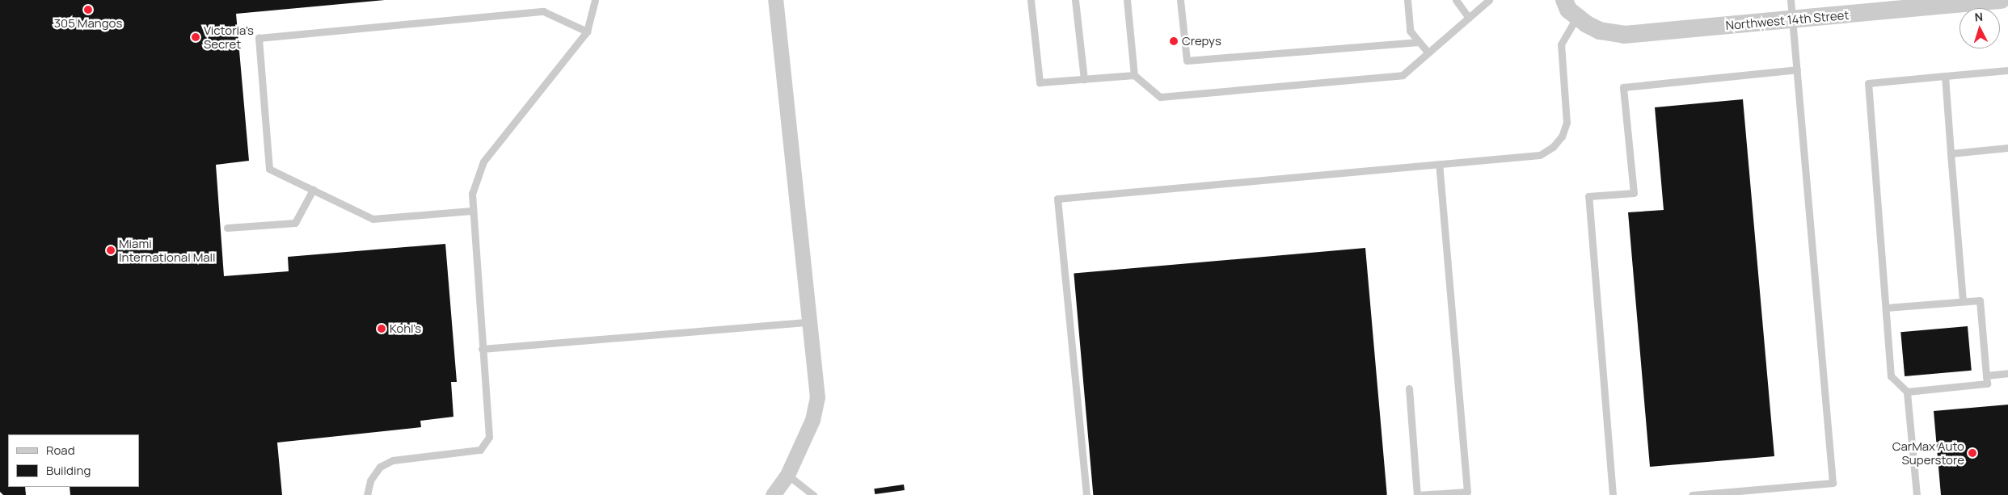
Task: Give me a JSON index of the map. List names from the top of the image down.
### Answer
{
  "streets": {
    "street": ["Northwest 14th Street"]
  },
  "places": [
    "305 Mangos",
    "Victoria's Secret",
    "Crepys",
    "Miami International Mall",
    "Kohl's",
    "CarMax Auto Superstore"
  ],
  "legend": ["Road", "Building"],
  "north": "top"
}
